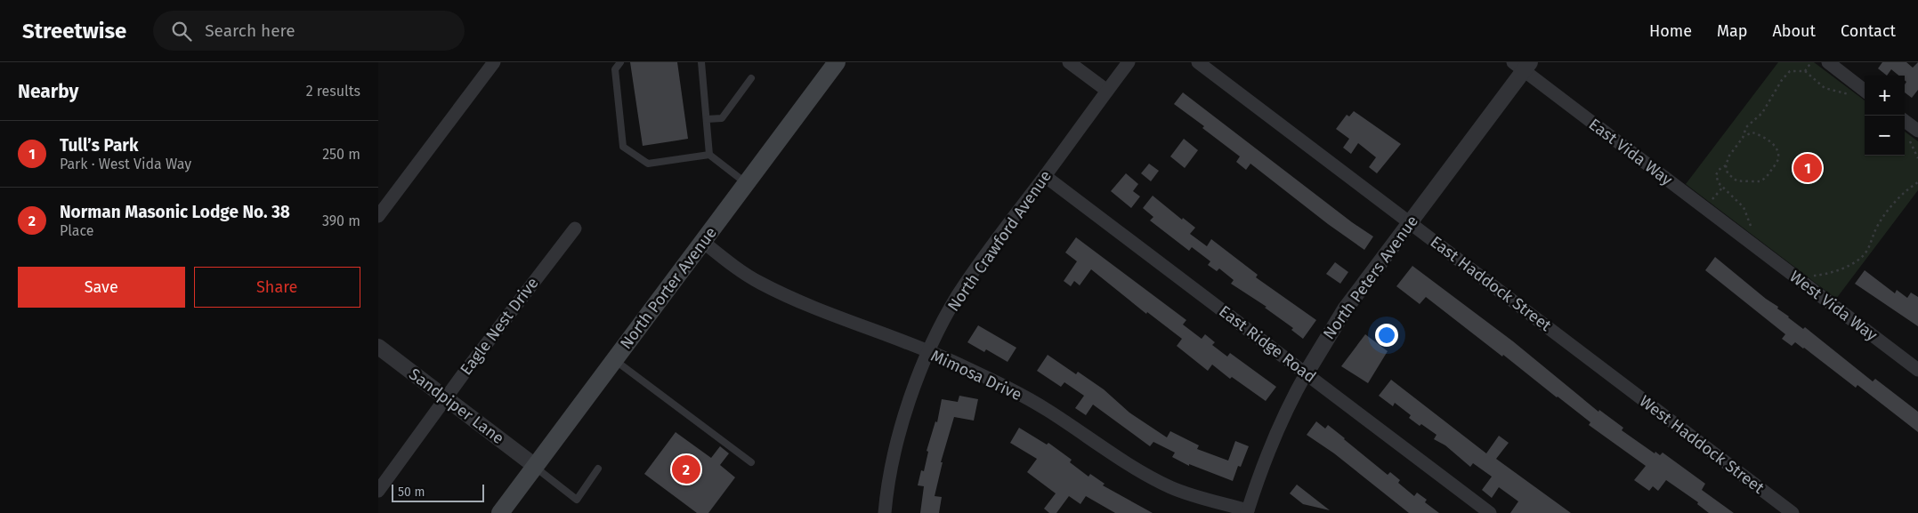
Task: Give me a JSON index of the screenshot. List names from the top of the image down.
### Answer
{
  "streets": {
    "main road": ["North Porter Avenue"],
    "street": [
      "East Vida Way",
      "North Crawford Avenue",
      "North Peters Avenue",
      "East Haddock Street",
      "West Vida Way",
      "Eagle Nest Drive",
      "East Ridge Road",
      "Mimosa Drive",
      "Sandpiper Lane",
      "West Haddock Street"
    ]
  },
  "crossings": [
    ["East Vida Way", "North Peters Avenue"],
    ["East Vida Way", "West Vida Way"],
    ["North Crawford Avenue", "East Ridge Road"],
    ["North Crawford Avenue", "Mimosa Drive"],
    ["North Peters Avenue", "East Haddock Street"],
    ["North Peters Avenue", "East Ridge Road"],
    ["North Peters Avenue", "Mimosa Drive"],
    ["East Haddock Street", "West Haddock Street"],
    ["North Porter Avenue", "Mimosa Drive"],
    ["North Porter Avenue", "Sandpiper Lane"],
    ["Eagle Nest Drive", "Sandpiper Lane"]
  ],
  "scale_bar": "50 m",
  "page": {
    "header": "Streetwise",
    "search": "Search here",
    "nav": [
      "Home",
      "Map",
      "About",
      "Contact"
    ],
    "heading": ["Nearby", "2 results"],
    "map_buttons": ["+", "−"],
    "list": [
      {
        "mark": "1",
        "name": "Tull’s Park",
        "note": "Park · West Vida Way",
        "value": "250 m"
      },
      {
        "mark": "2",
        "name": "Norman Masonic Lodge No. 38",
        "note": "Place",
        "value": "390 m"
      }
    ],
    "pins": ["1", "2"],
    "buttons": ["Save", "Share"],
    "scale": "50 m"
  }
}
